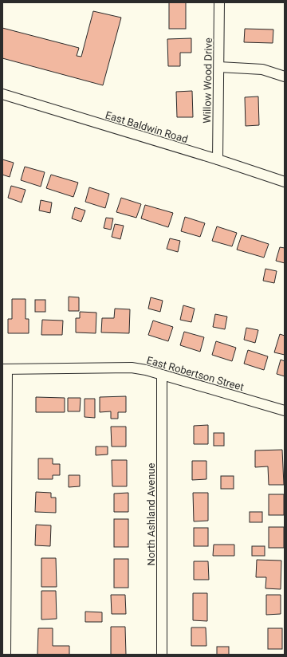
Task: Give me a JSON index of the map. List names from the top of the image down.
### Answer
{
  "streets": {
    "street": [
      "Willow Wood Drive",
      "East Baldwin Road",
      "East Robertson Street",
      "North Ashland Avenue"
    ]
  },
  "crossings": [
    ["Willow Wood Drive", "East Baldwin Road"],
    ["East Robertson Street", "North Ashland Avenue"]
  ]
}
